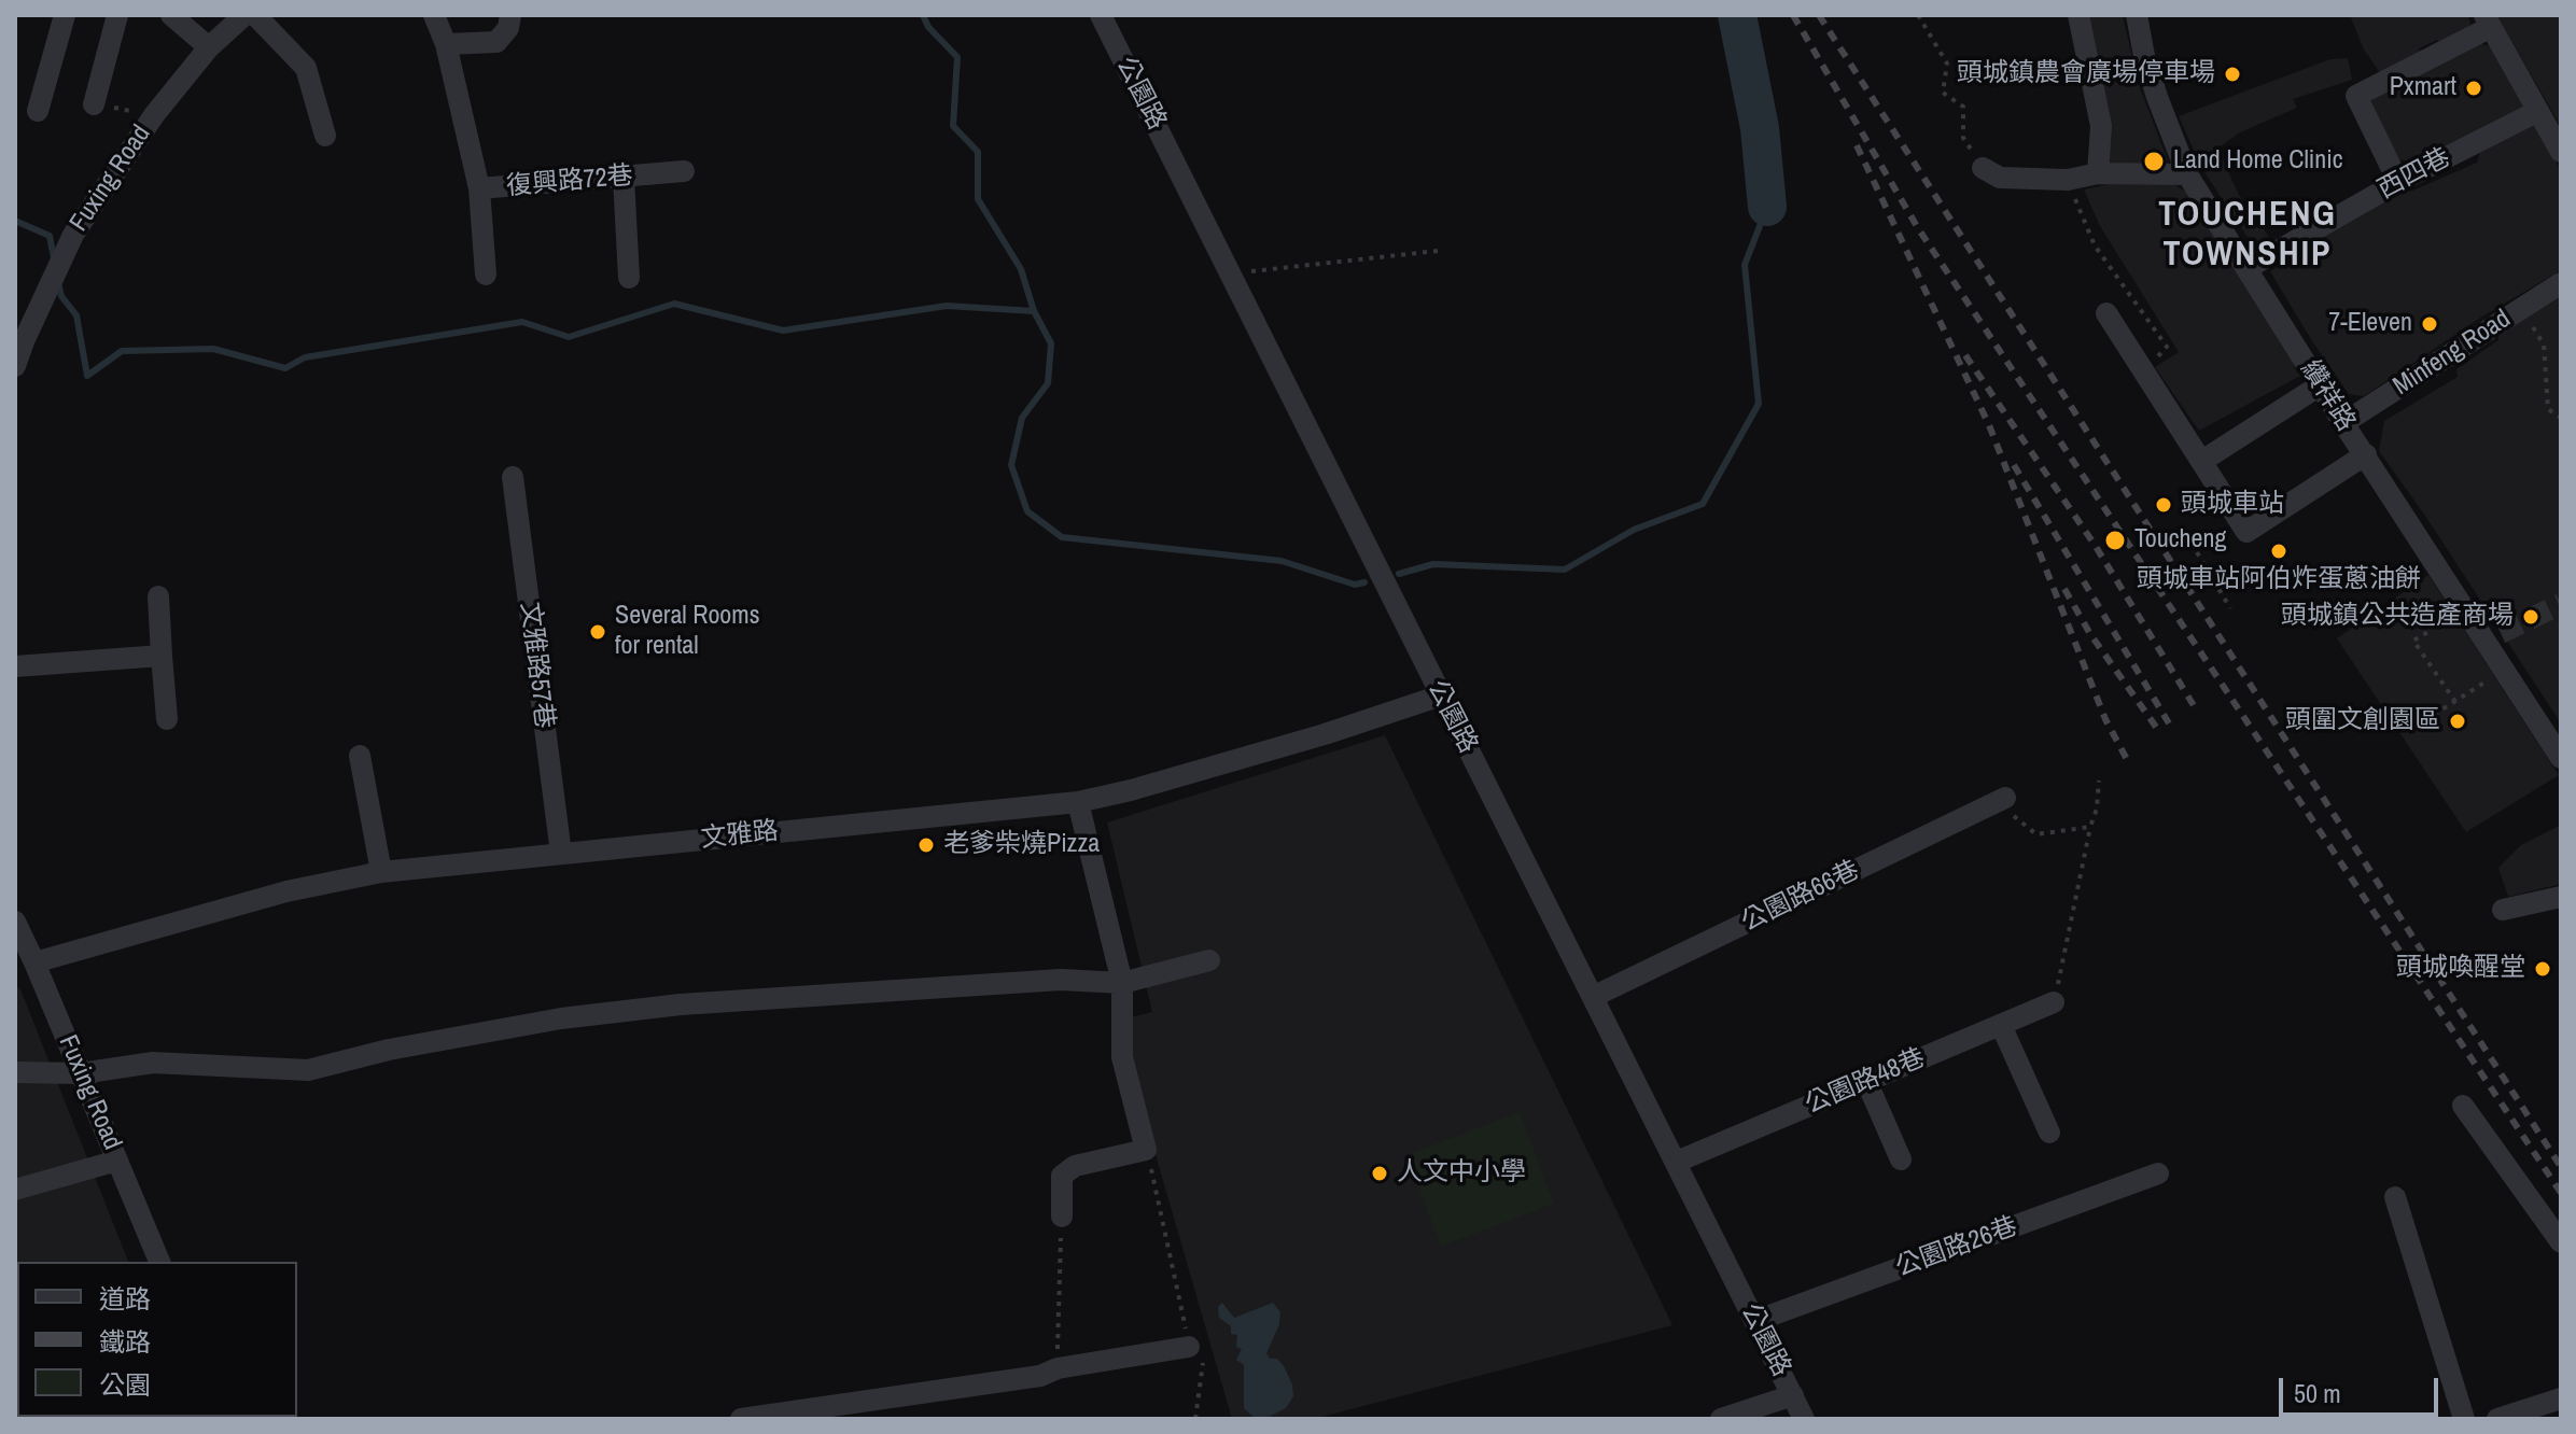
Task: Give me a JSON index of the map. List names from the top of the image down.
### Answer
{
  "streets": {
    "street": [
      "公園路",
      "西四巷",
      "Fuxing Road",
      "復興路72巷",
      "Minfeng Road",
      "纘祥路",
      "文雅路57巷",
      "文雅路",
      "公園路66巷",
      "公園路48巷",
      "公園路26巷"
    ]
  },
  "crossings": [
    ["公園路", "文雅路"],
    ["公園路", "公園路66巷"],
    ["公園路", "公園路48巷"],
    ["公園路", "公園路26巷"],
    ["西四巷", "纘祥路"],
    ["Fuxing Road", "文雅路"],
    ["Minfeng Road", "纘祥路"],
    ["文雅路57巷", "文雅路"]
  ],
  "districts": ["TOUCHENG TOWNSHIP"],
  "places": [
    "頭城鎮農會廣場停車場",
    "Pxmart",
    "Land Home Clinic",
    "7-Eleven",
    "頭城車站",
    "Toucheng",
    "頭城車站阿伯炸蛋蔥油餅",
    "頭城鎮公共造產商場",
    "Several Rooms for rental",
    "頭圍文創園區",
    "老爹柴燒Pizza",
    "頭城喚醒堂",
    "人文中小學"
  ],
  "legend": ["道路", "鐵路", "公園"],
  "scale_bar": "50 m"
}
